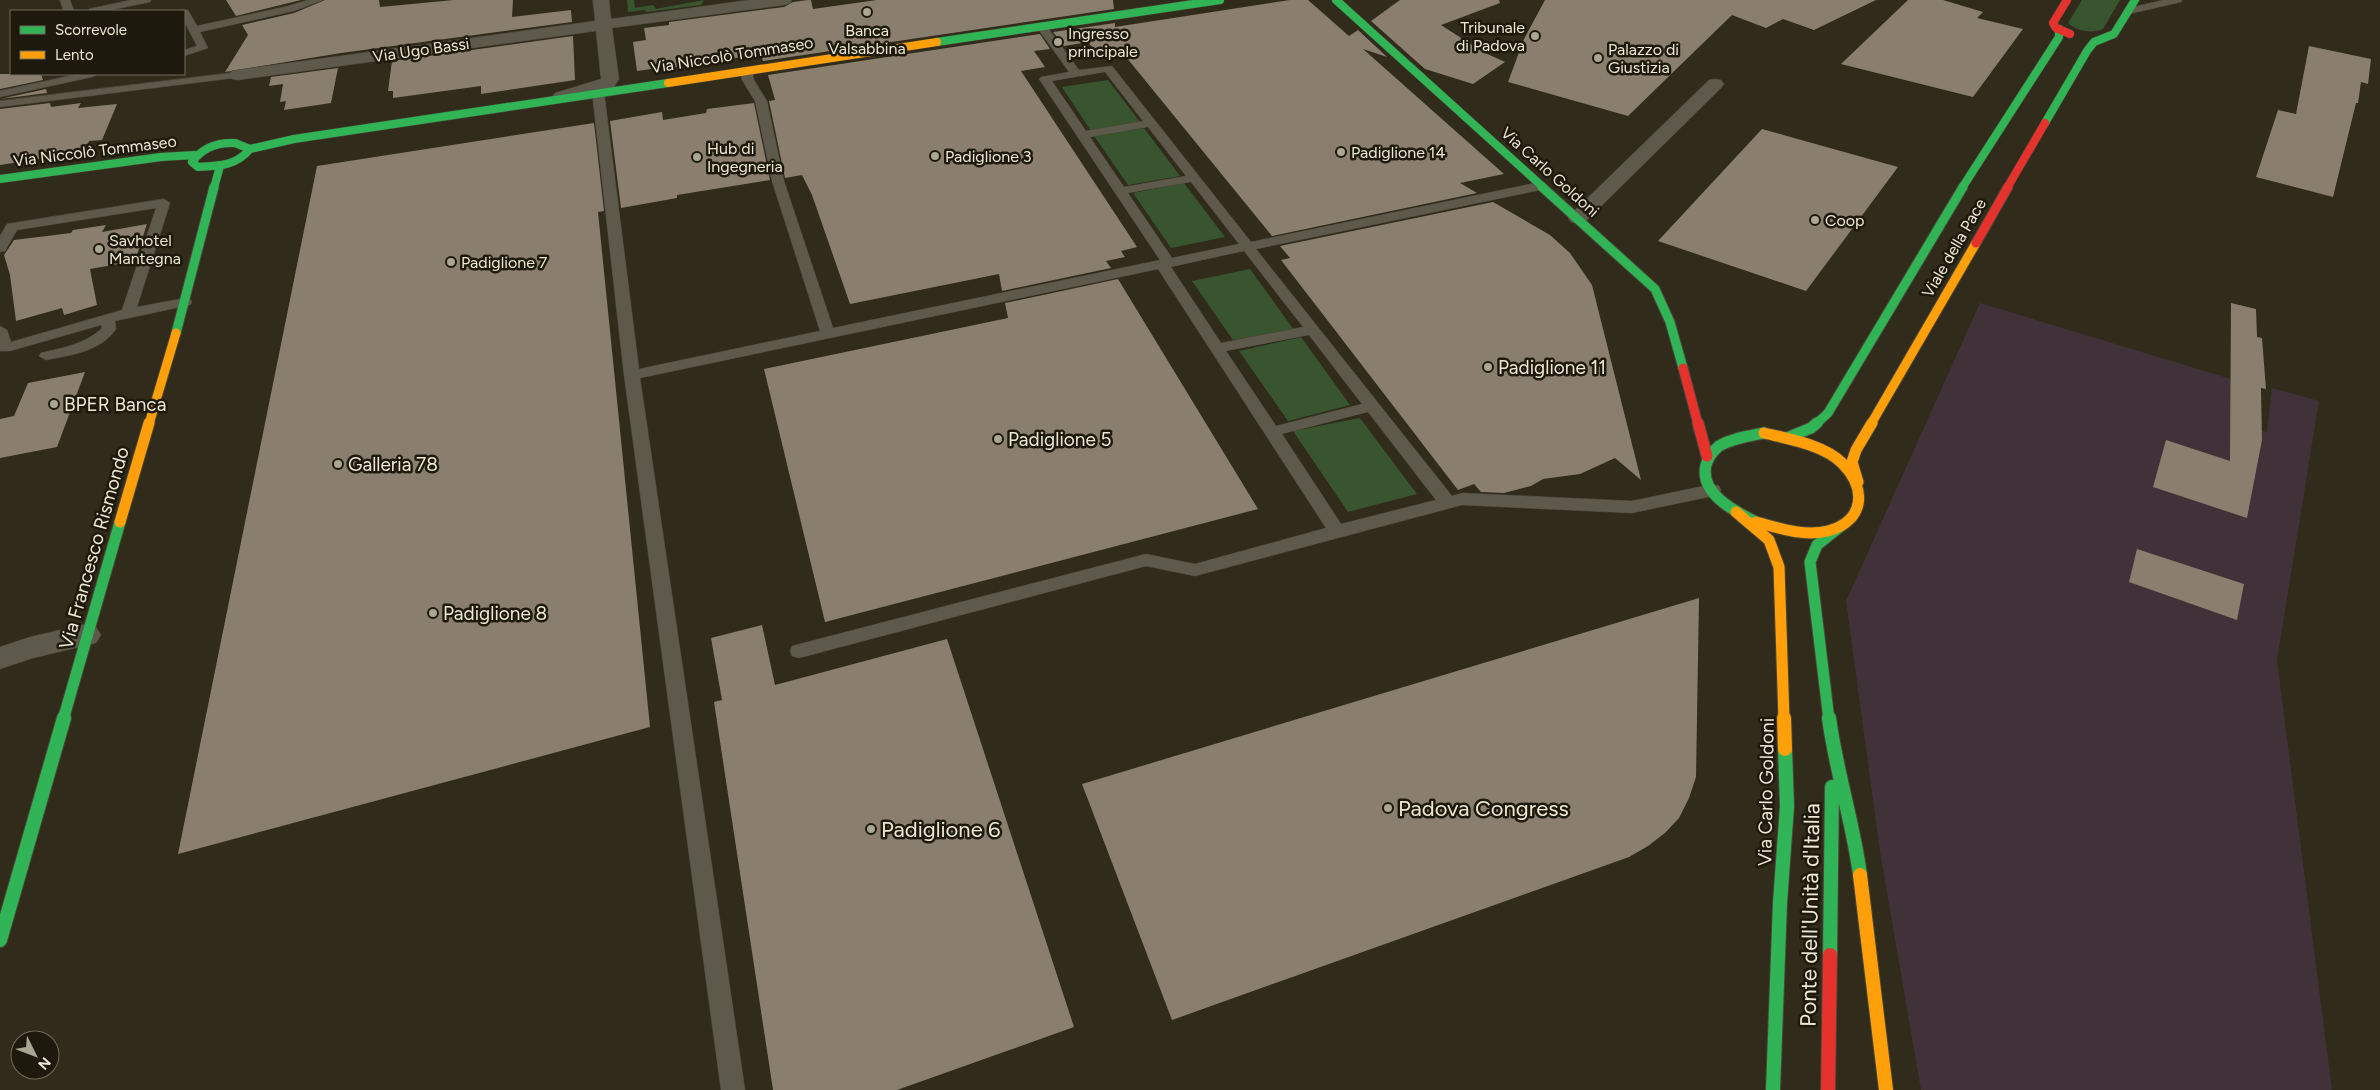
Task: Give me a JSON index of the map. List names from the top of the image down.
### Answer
{
  "streets": {
    "street": [
      "Via Ugo Bassi",
      "Via Niccolò Tommaseo",
      "Via Carlo Goldoni",
      "Viale della Pace",
      "Via Francesco Rismondo",
      "Ponte dell'Unità d'Italia"
    ]
  },
  "crossings": [
    ["Via Niccolò Tommaseo", "Via Francesco Rismondo"],
    ["Via Carlo Goldoni", "Viale della Pace"]
  ],
  "places": [
    "Banca Valsabbina",
    "Tribunale di Padova",
    "Ingresso principale",
    "Palazzo di Giustizia",
    "Padiglione 14",
    "Padiglione 3",
    "Hub di Ingegneria",
    "Coop",
    "Savhotel Mantegna",
    "Padiglione 7",
    "Padiglione 11",
    "BPER Banca",
    "Padiglione 5",
    "Galleria 78",
    "Padiglione 8",
    "Padova Congress",
    "Padiglione 6"
  ],
  "legend": ["Scorrevole", "Lento"],
  "north": "bottom right"
}
